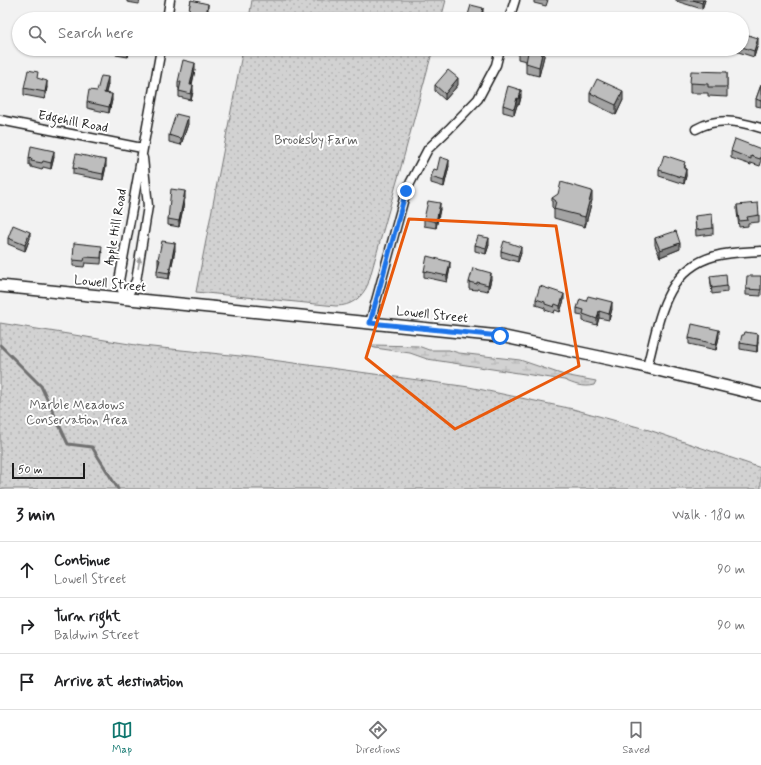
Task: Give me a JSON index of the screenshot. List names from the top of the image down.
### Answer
{
  "streets": {
    "main road": ["Lowell Street"],
    "street": ["Edgehill Road", "Apple Hill Road"]
  },
  "crossings": [
    ["Edgehill Road", "Apple Hill Road"],
    ["Apple Hill Road", "Lowell Street"]
  ],
  "parks": ["Brooksby Farm", "Marble Meadows Conservation Area"],
  "scale_bar": "50 m",
  "page": {
    "search": "Search here",
    "scale": "50 m",
    "heading": ["3 min", "Walk · 180 m"],
    "list": [
      ["Continue", "Lowell Street", "90 m"],
      ["Turn right", "Baldwin Street", "90 m"],
      "Arrive at destination"
    ],
    "nav": ["Map", "Directions", "Saved"]
  }
}
